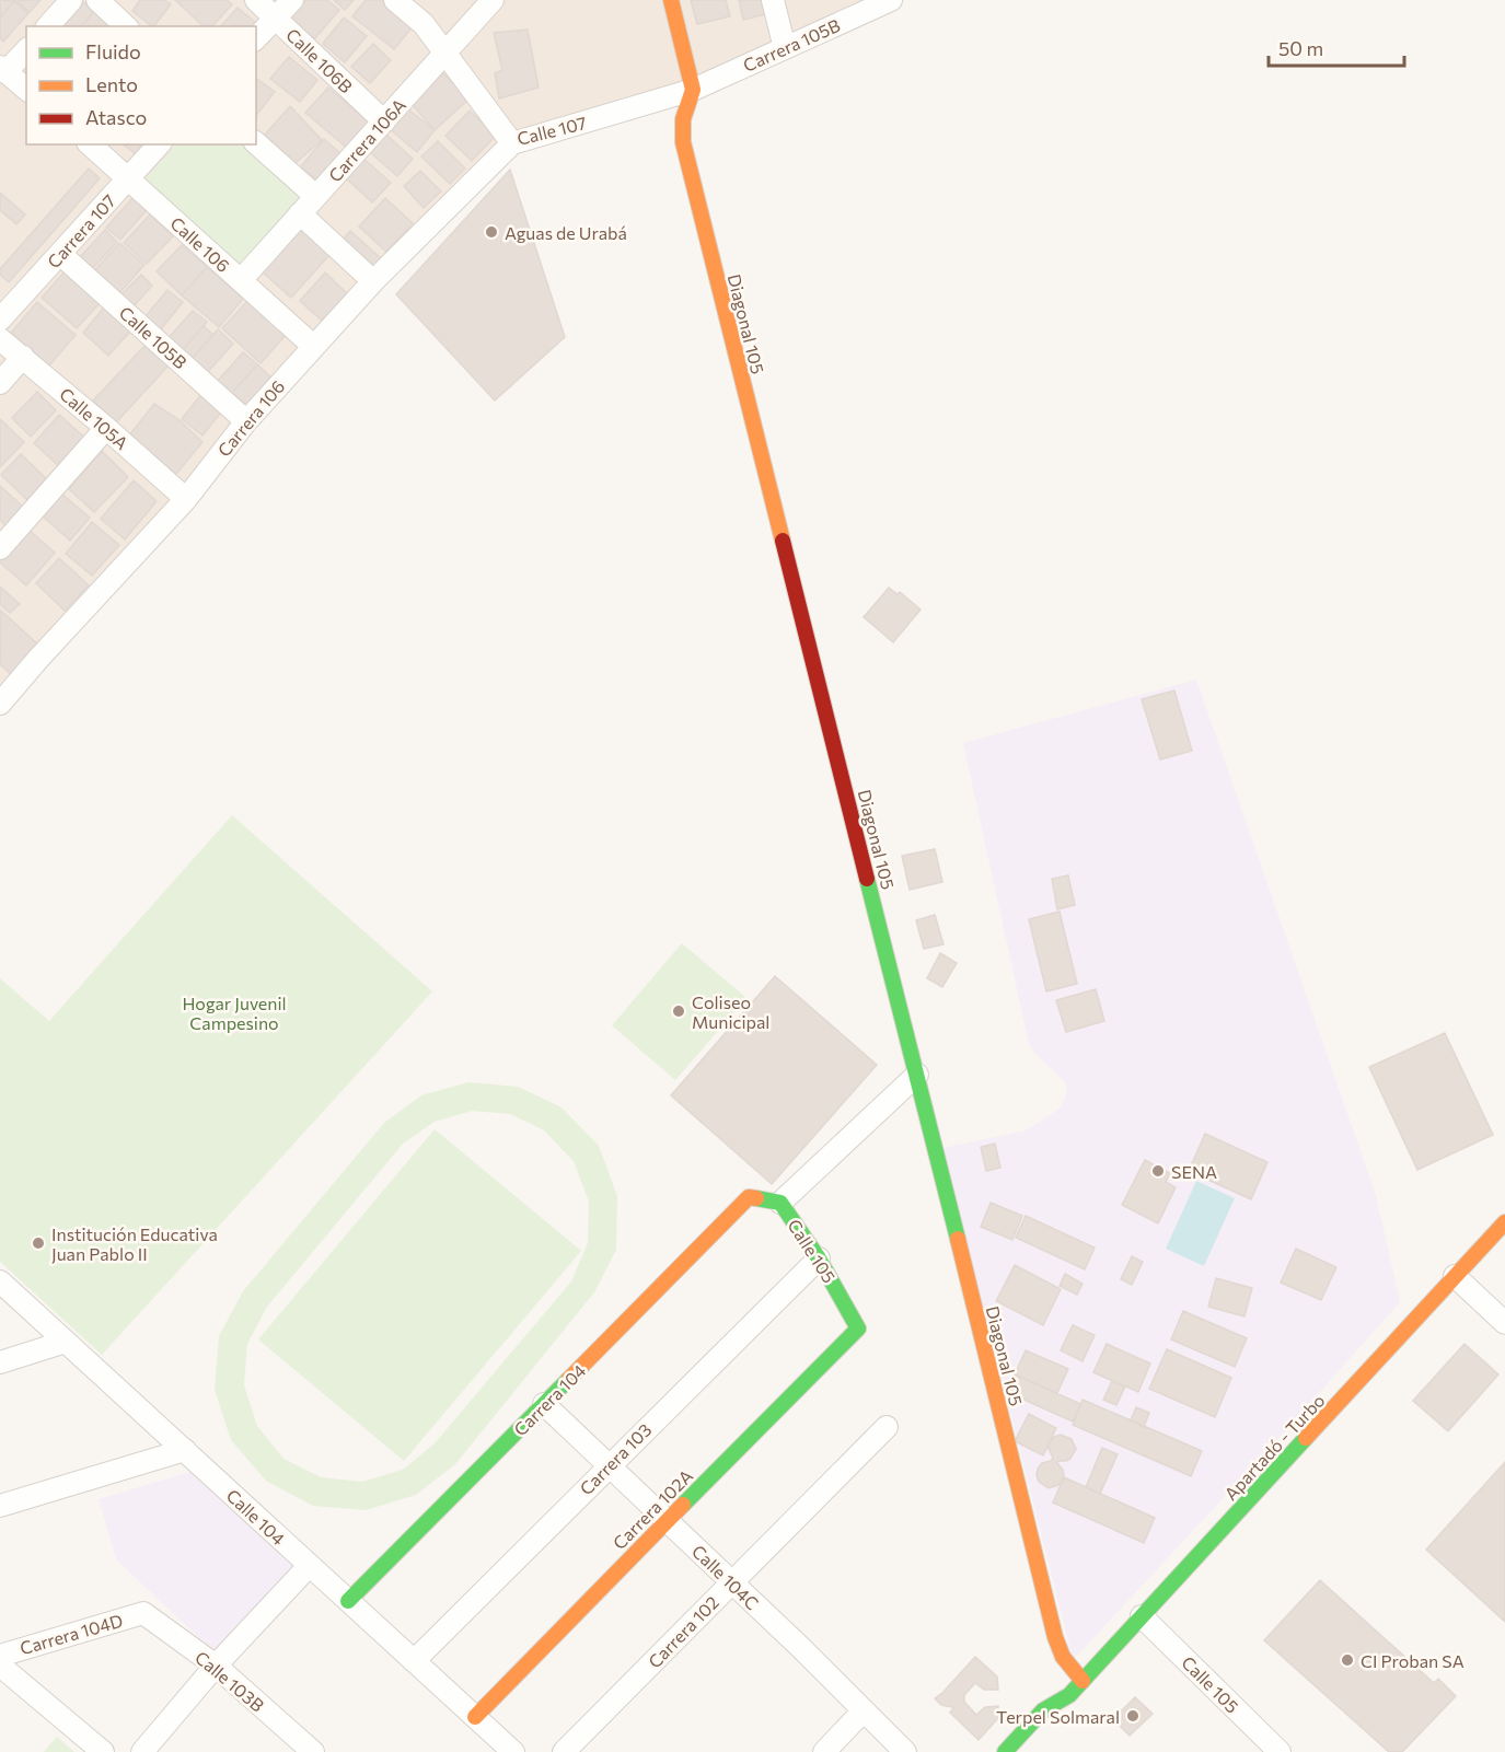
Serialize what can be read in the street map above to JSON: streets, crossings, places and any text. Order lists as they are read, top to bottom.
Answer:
{
  "streets": {
    "street": [
      "Carrera 105B",
      "Calle 106B",
      "Calle 107",
      "Carrera 106A",
      "Carrera 107",
      "Calle 106",
      "Diagonal 105",
      "Calle 105B",
      "Calle 105A",
      "Carrera 106",
      "Calle 105",
      "Carrera 104",
      "Apartadó - Turbo",
      "Carrera 103",
      "Carrera 102A",
      "Calle 104",
      "Calle 104C",
      "Carrera 102",
      "Carrera 104D",
      "Calle 103B"
    ]
  },
  "crossings": [
    ["Carrera 105B", "Calle 107"],
    ["Carrera 105B", "Diagonal 105"],
    ["Calle 106B", "Carrera 106A"],
    ["Calle 107", "Carrera 106A"],
    ["Calle 107", "Diagonal 105"],
    ["Calle 107", "Carrera 106"],
    ["Carrera 106A", "Calle 106"],
    ["Carrera 107", "Calle 106"],
    ["Carrera 107", "Calle 105B"],
    ["Calle 106", "Carrera 106"],
    ["Diagonal 105", "Apartadó - Turbo"],
    ["Calle 105B", "Carrera 106"],
    ["Calle 105A", "Carrera 106"],
    ["Calle 105", "Carrera 104"],
    ["Calle 105", "Apartadó - Turbo"],
    ["Calle 105", "Carrera 103"],
    ["Calle 105", "Carrera 102A"],
    ["Carrera 104", "Calle 104"],
    ["Carrera 104", "Calle 104C"],
    ["Carrera 103", "Calle 104"],
    ["Carrera 103", "Calle 104C"],
    ["Carrera 102A", "Calle 104"],
    ["Carrera 102A", "Calle 104C"],
    ["Calle 104C", "Carrera 102"],
    ["Carrera 104D", "Calle 103B"]
  ],
  "parks": ["Hogar Juvenil Campesino"],
  "places": [
    "Aguas de Urabá",
    "Coliseo Municipal",
    "SENA",
    "Institución Educativa Juan Pablo II",
    "CI Proban SA",
    "Terpel Solmaral"
  ],
  "legend": ["Fluido", "Lento", "Atasco"],
  "scale_bar": "50 m"
}
